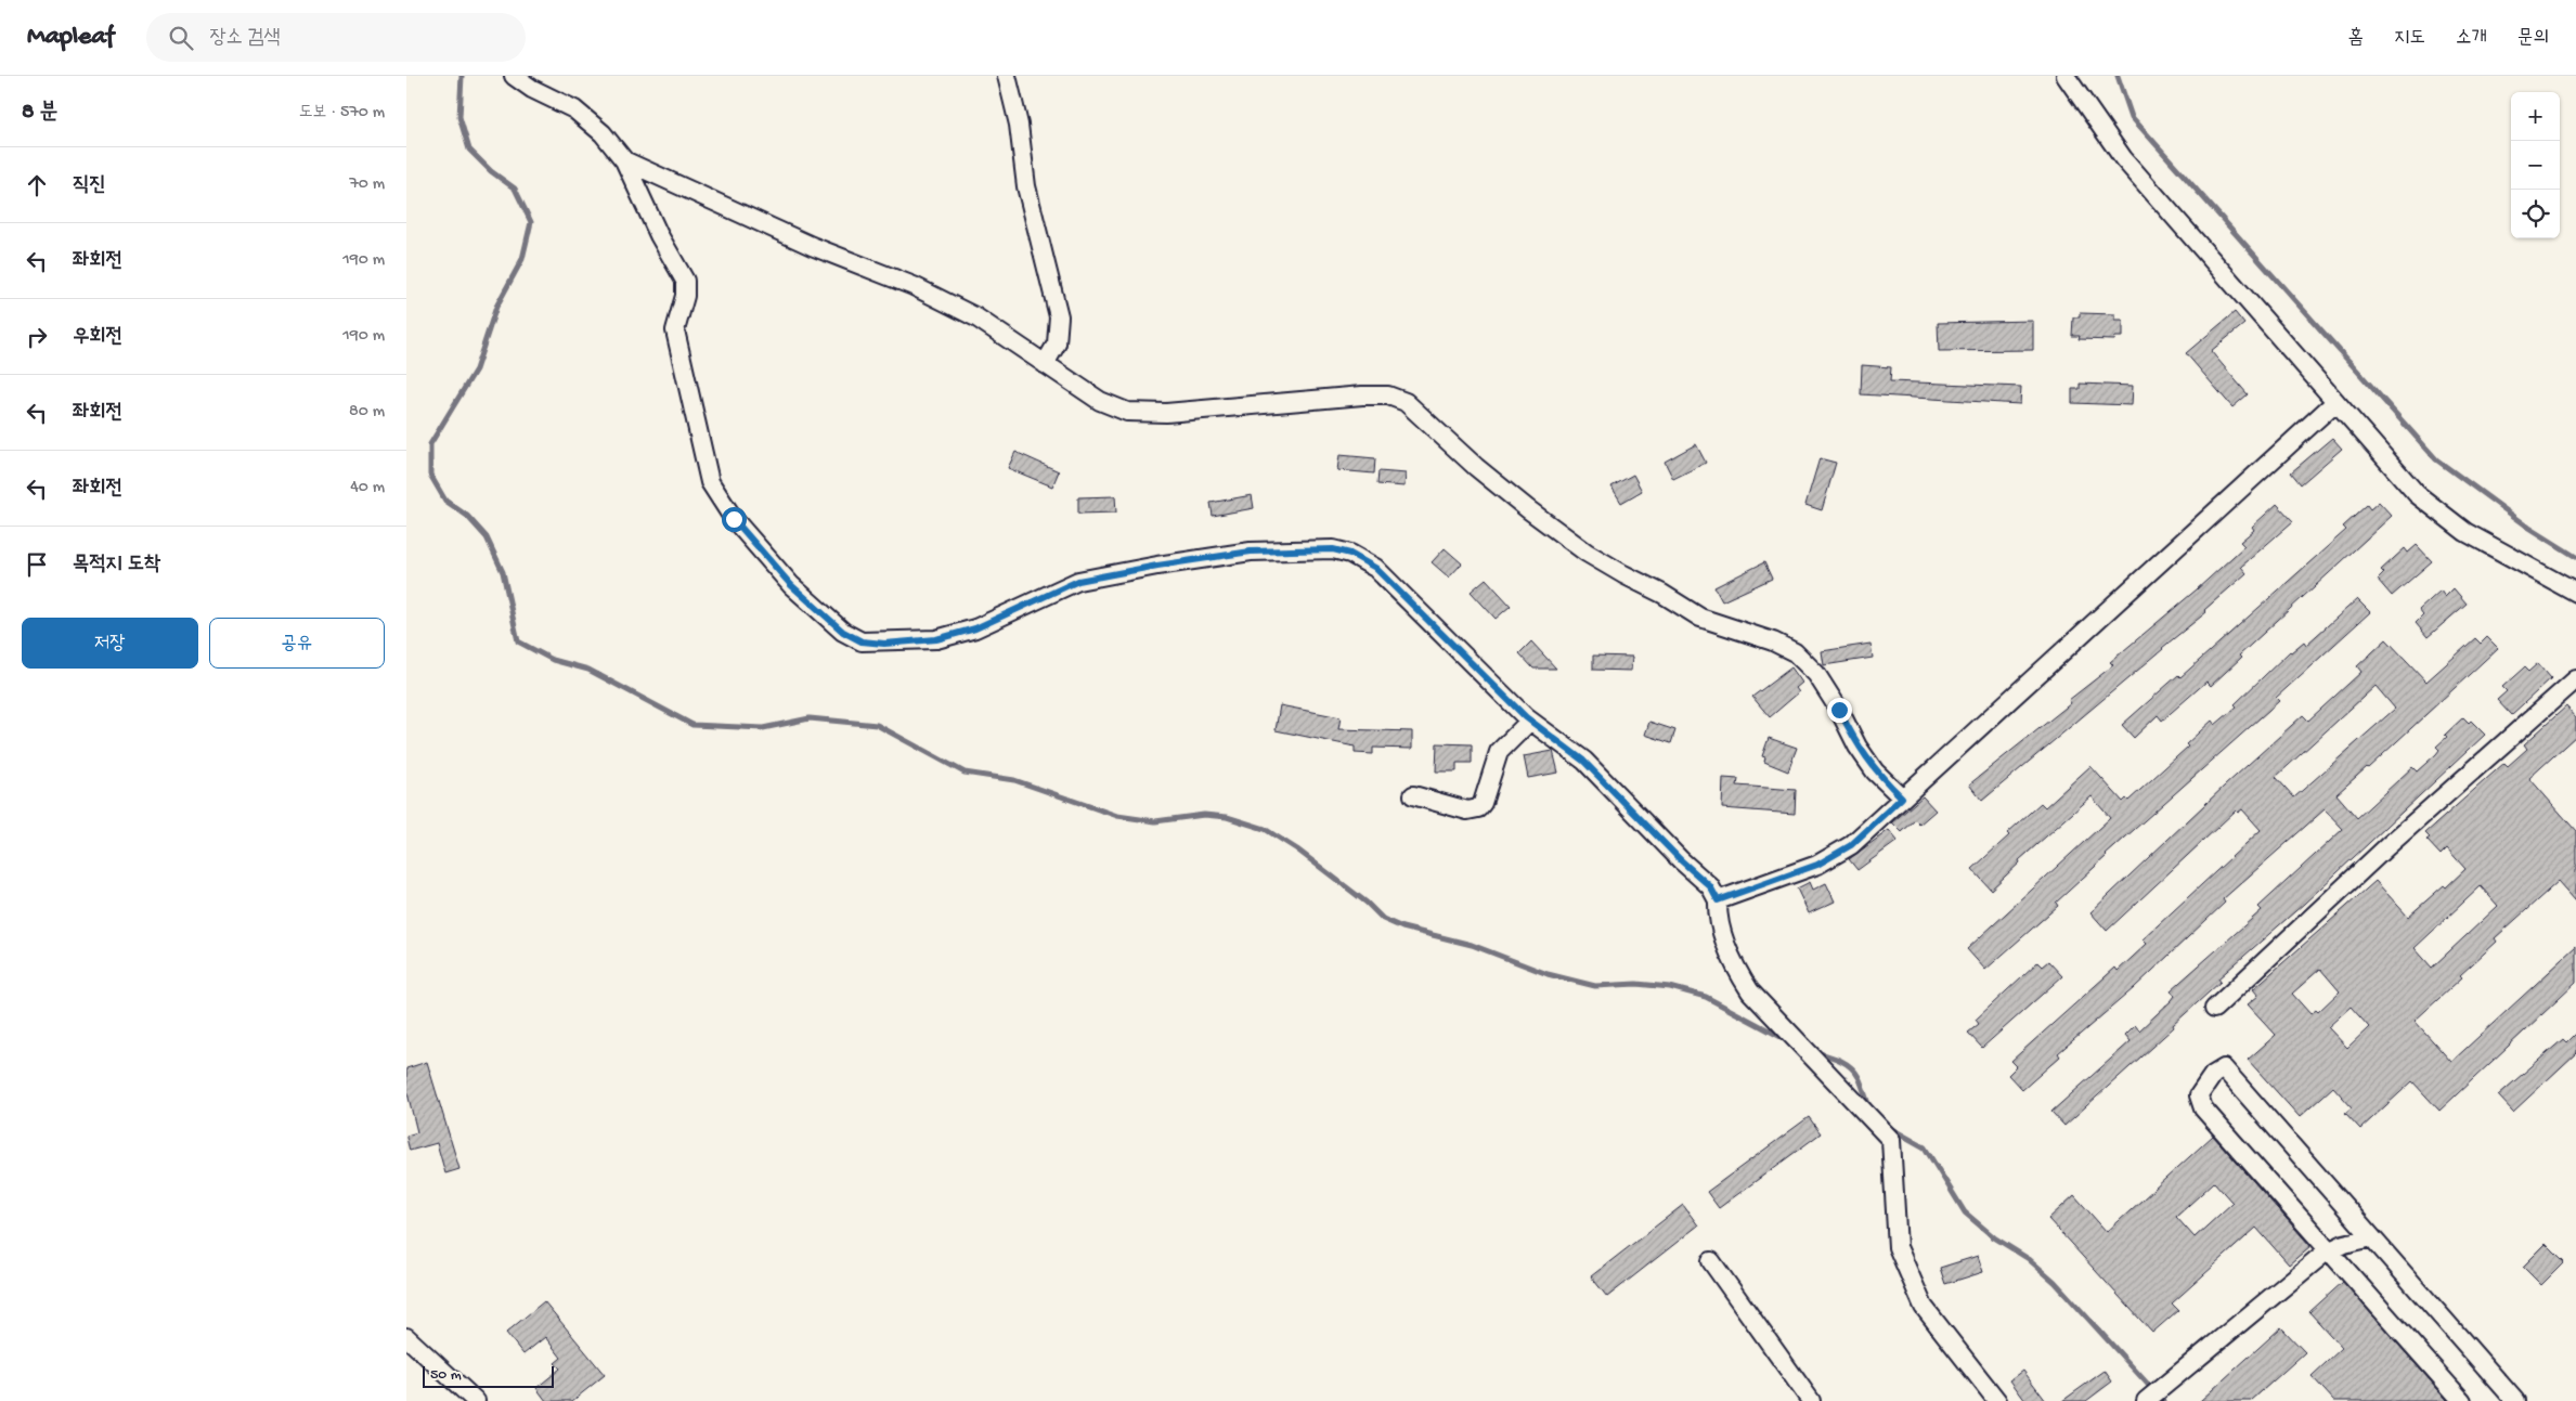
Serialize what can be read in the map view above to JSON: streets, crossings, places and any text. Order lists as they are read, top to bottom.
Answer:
{
  "scale_bar": "50 m",
  "page": {
    "header": "Mapleaf",
    "search": "장소 검색",
    "nav": [
      "홈",
      "지도",
      "소개",
      "문의"
    ],
    "heading": ["8 분", "도보 · 570 m"],
    "map_buttons": ["+", "−"],
    "list": [
      ["직진", "70 m"],
      ["좌회전", "190 m"],
      ["우회전", "190 m"],
      ["좌회전", "80 m"],
      ["좌회전", "40 m"],
      "목적지 도착"
    ],
    "buttons": ["저장", "공유"],
    "scale": "50 m"
  }
}
